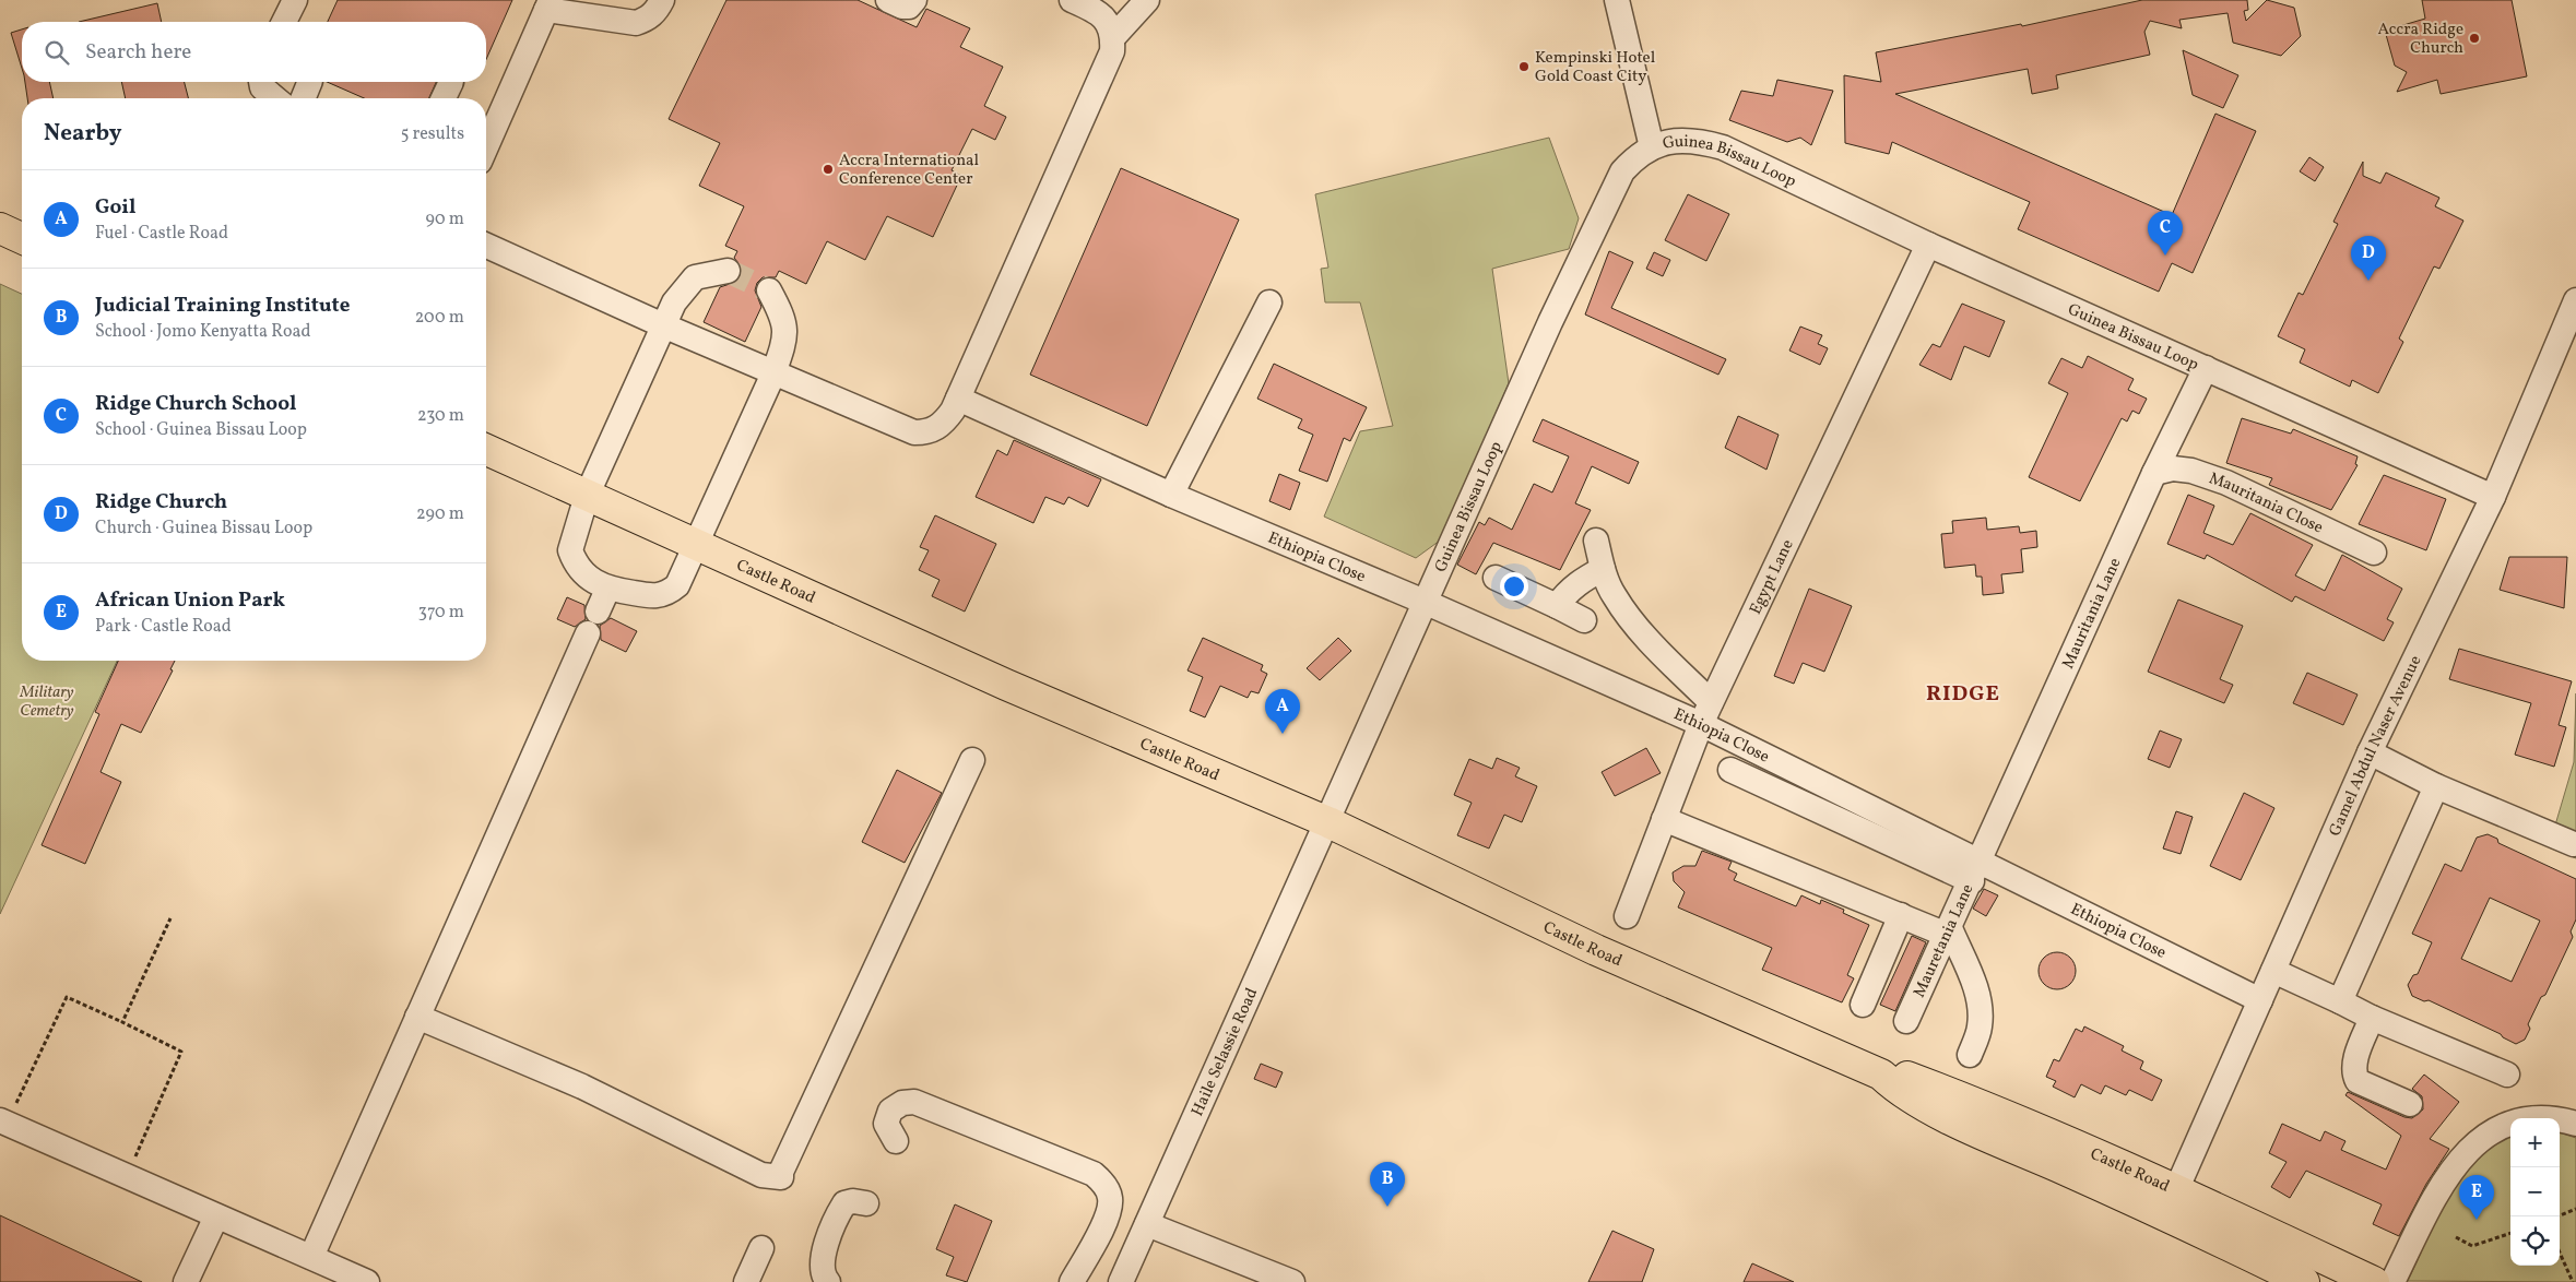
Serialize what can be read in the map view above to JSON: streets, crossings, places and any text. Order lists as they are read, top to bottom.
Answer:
{
  "streets": {
    "main road": ["Castle Road"],
    "street": [
      "Guinea Bissau Loop",
      "Mauritania Close",
      "Ethiopia Close",
      "Egypt Lane",
      "Mauritania Lane",
      "Gamel Abdul Naser Avenue",
      "Mauretania Lane",
      "Haile Selassie Road"
    ]
  },
  "crossings": [
    ["Guinea Bissau Loop", "Ethiopia Close"],
    ["Guinea Bissau Loop", "Egypt Lane"],
    ["Guinea Bissau Loop", "Castle Road"],
    ["Guinea Bissau Loop", "Mauritania Lane"],
    ["Guinea Bissau Loop", "Gamel Abdul Naser Avenue"],
    ["Guinea Bissau Loop", "Haile Selassie Road"],
    ["Mauritania Close", "Mauritania Lane"],
    ["Ethiopia Close", "Egypt Lane"],
    ["Ethiopia Close", "Mauritania Lane"],
    ["Ethiopia Close", "Gamel Abdul Naser Avenue"],
    ["Ethiopia Close", "Mauretania Lane"],
    ["Castle Road", "Gamel Abdul Naser Avenue"],
    ["Castle Road", "Haile Selassie Road"],
    ["Mauritania Lane", "Mauretania Lane"]
  ],
  "districts": ["RIDGE"],
  "parks": ["Military Cemetry"],
  "places": ["Accra Ridge Church", "Kempinski Hotel Gold Coast City", "Accra International Conference Center"],
  "page": {
    "search": "Search here",
    "heading": ["Nearby", "5 results"],
    "list": [
      {
        "mark": "A",
        "name": "Goil",
        "note": "Fuel · Castle Road",
        "value": "90 m"
      },
      {
        "mark": "B",
        "name": "Judicial Training Institute",
        "note": "School · Jomo Kenyatta Road",
        "value": "200 m"
      },
      {
        "mark": "C",
        "name": "Ridge Church School",
        "note": "School · Guinea Bissau Loop",
        "value": "230 m"
      },
      {
        "mark": "D",
        "name": "Ridge Church",
        "note": "Church · Guinea Bissau Loop",
        "value": "290 m"
      },
      {
        "mark": "E",
        "name": "African Union Park",
        "note": "Park · Castle Road",
        "value": "370 m"
      }
    ],
    "pins": [
      "C",
      "D",
      "A",
      "B",
      "E"
    ],
    "map_buttons": ["+", "−"]
  }
}
